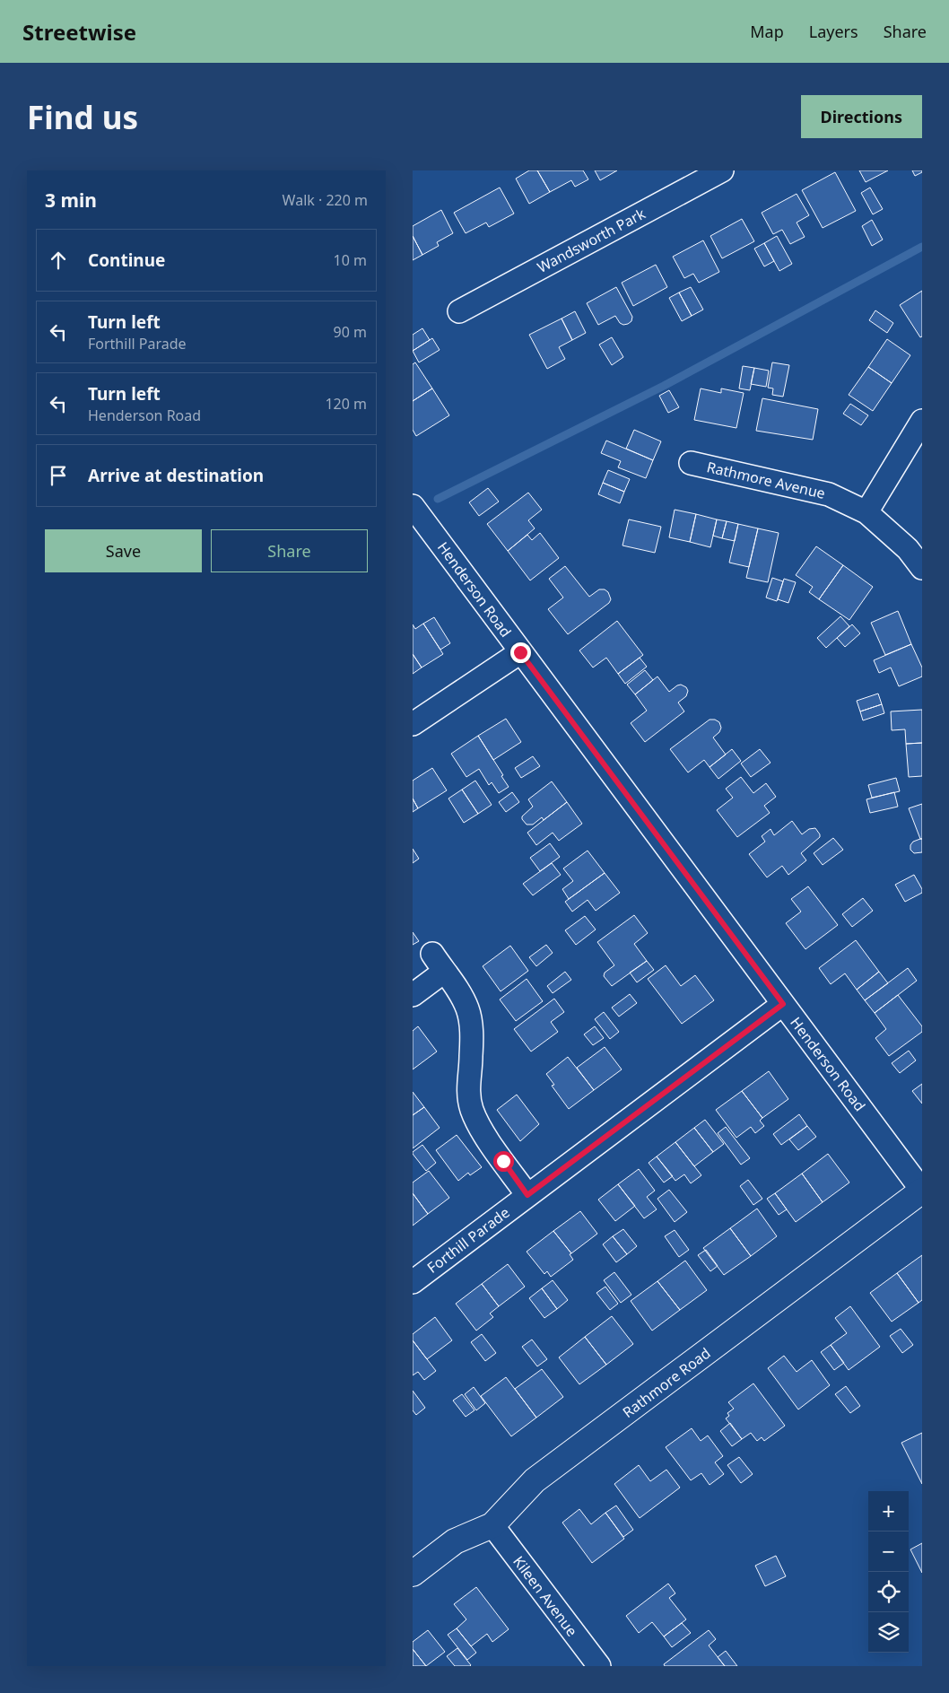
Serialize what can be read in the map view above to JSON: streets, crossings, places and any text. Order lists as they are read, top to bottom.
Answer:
{
  "streets": {
    "street": [
      "Wandsworth Park",
      "Rathmore Avenue",
      "Henderson Road",
      "Forthill Parade",
      "Rathmore Road",
      "Kileen Avenue"
    ]
  },
  "crossings": [
    ["Henderson Road", "Forthill Parade"],
    ["Henderson Road", "Rathmore Road"],
    ["Rathmore Road", "Kileen Avenue"]
  ],
  "page": {
    "header": "Streetwise",
    "nav": ["Map", "Layers", "Share"],
    "buttons": [
      "Directions",
      ["Save", "Share"]
    ],
    "title": "Find us",
    "heading": ["3 min", "Walk · 220 m"],
    "list": [
      ["Continue", "10 m"],
      ["Turn left", "Forthill Parade", "90 m"],
      ["Turn left", "Henderson Road", "120 m"],
      "Arrive at destination"
    ],
    "map_buttons": ["+", "−"]
  }
}
